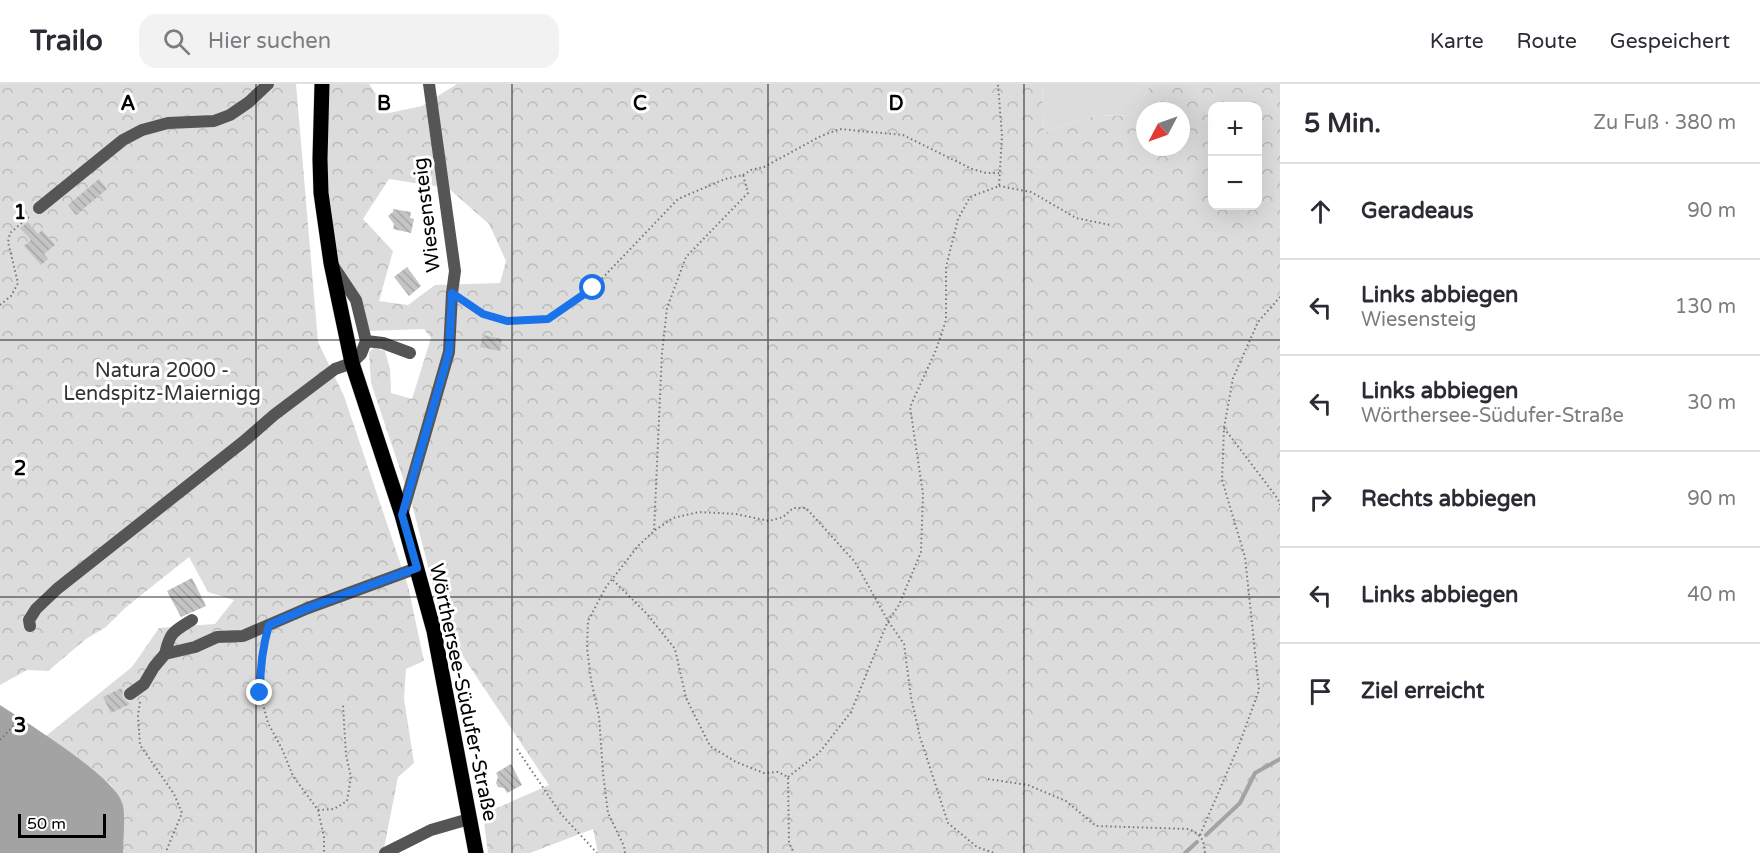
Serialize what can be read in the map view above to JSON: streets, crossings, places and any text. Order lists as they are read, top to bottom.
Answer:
{
  "streets": {
    "main road": ["Wörthersee-Südufer-Straße"],
    "street": ["Wiesensteig"]
  },
  "crossings": [
    ["Wiesensteig", "Wörthersee-Südufer-Straße"]
  ],
  "parks": ["Natura 2000 - Lendspitz-Maiernigg"],
  "scale_bar": "50 m",
  "north": "bottom left",
  "page": {
    "header": "Trailo",
    "search": "Hier suchen",
    "nav": ["Karte", "Route", "Gespeichert"],
    "heading": ["5 Min.", "Zu Fuß · 380 m"],
    "map_buttons": ["+", "−"],
    "list": [
      ["Geradeaus", "90 m"],
      ["Links abbiegen", "Wiesensteig", "130 m"],
      ["Links abbiegen", "Wörthersee-Südufer-Straße", "30 m"],
      ["Rechts abbiegen", "90 m"],
      ["Links abbiegen", "40 m"],
      "Ziel erreicht"
    ],
    "scale": "50 m"
  },
  "grid": {
    "columns": [
      "A",
      "B",
      "C",
      "D"
    ],
    "rows": ["1", "2", "3"]
  }
}
